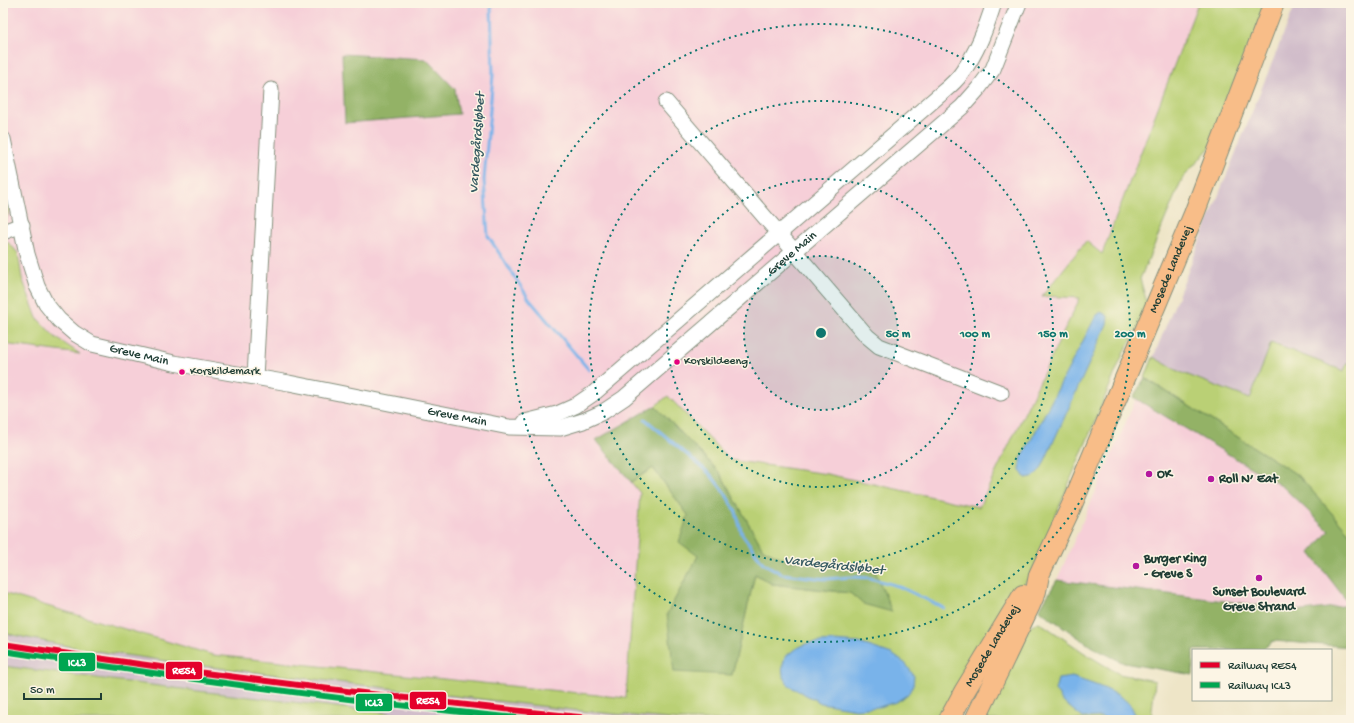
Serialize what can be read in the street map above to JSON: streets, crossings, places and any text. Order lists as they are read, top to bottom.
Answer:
{
  "streets": {
    "main road": ["Mosede Landevej"],
    "street": ["Greve Main"]
  },
  "water": ["Vardegårdsløbet"],
  "places": [
    "Korskildeeng",
    "Korskildemark",
    "OK",
    "Roll N’ Eat",
    "Burger King - Greve S",
    "Sunset Boulevard Greve Strand"
  ],
  "lines": ["rail line RE54", "rail line ICL3"],
  "legend": ["Railway RE54", "Railway ICL3"],
  "scale_bar": "50 m",
  "rings": [
    "50 m",
    "100 m",
    "150 m",
    "200 m"
  ]
}
